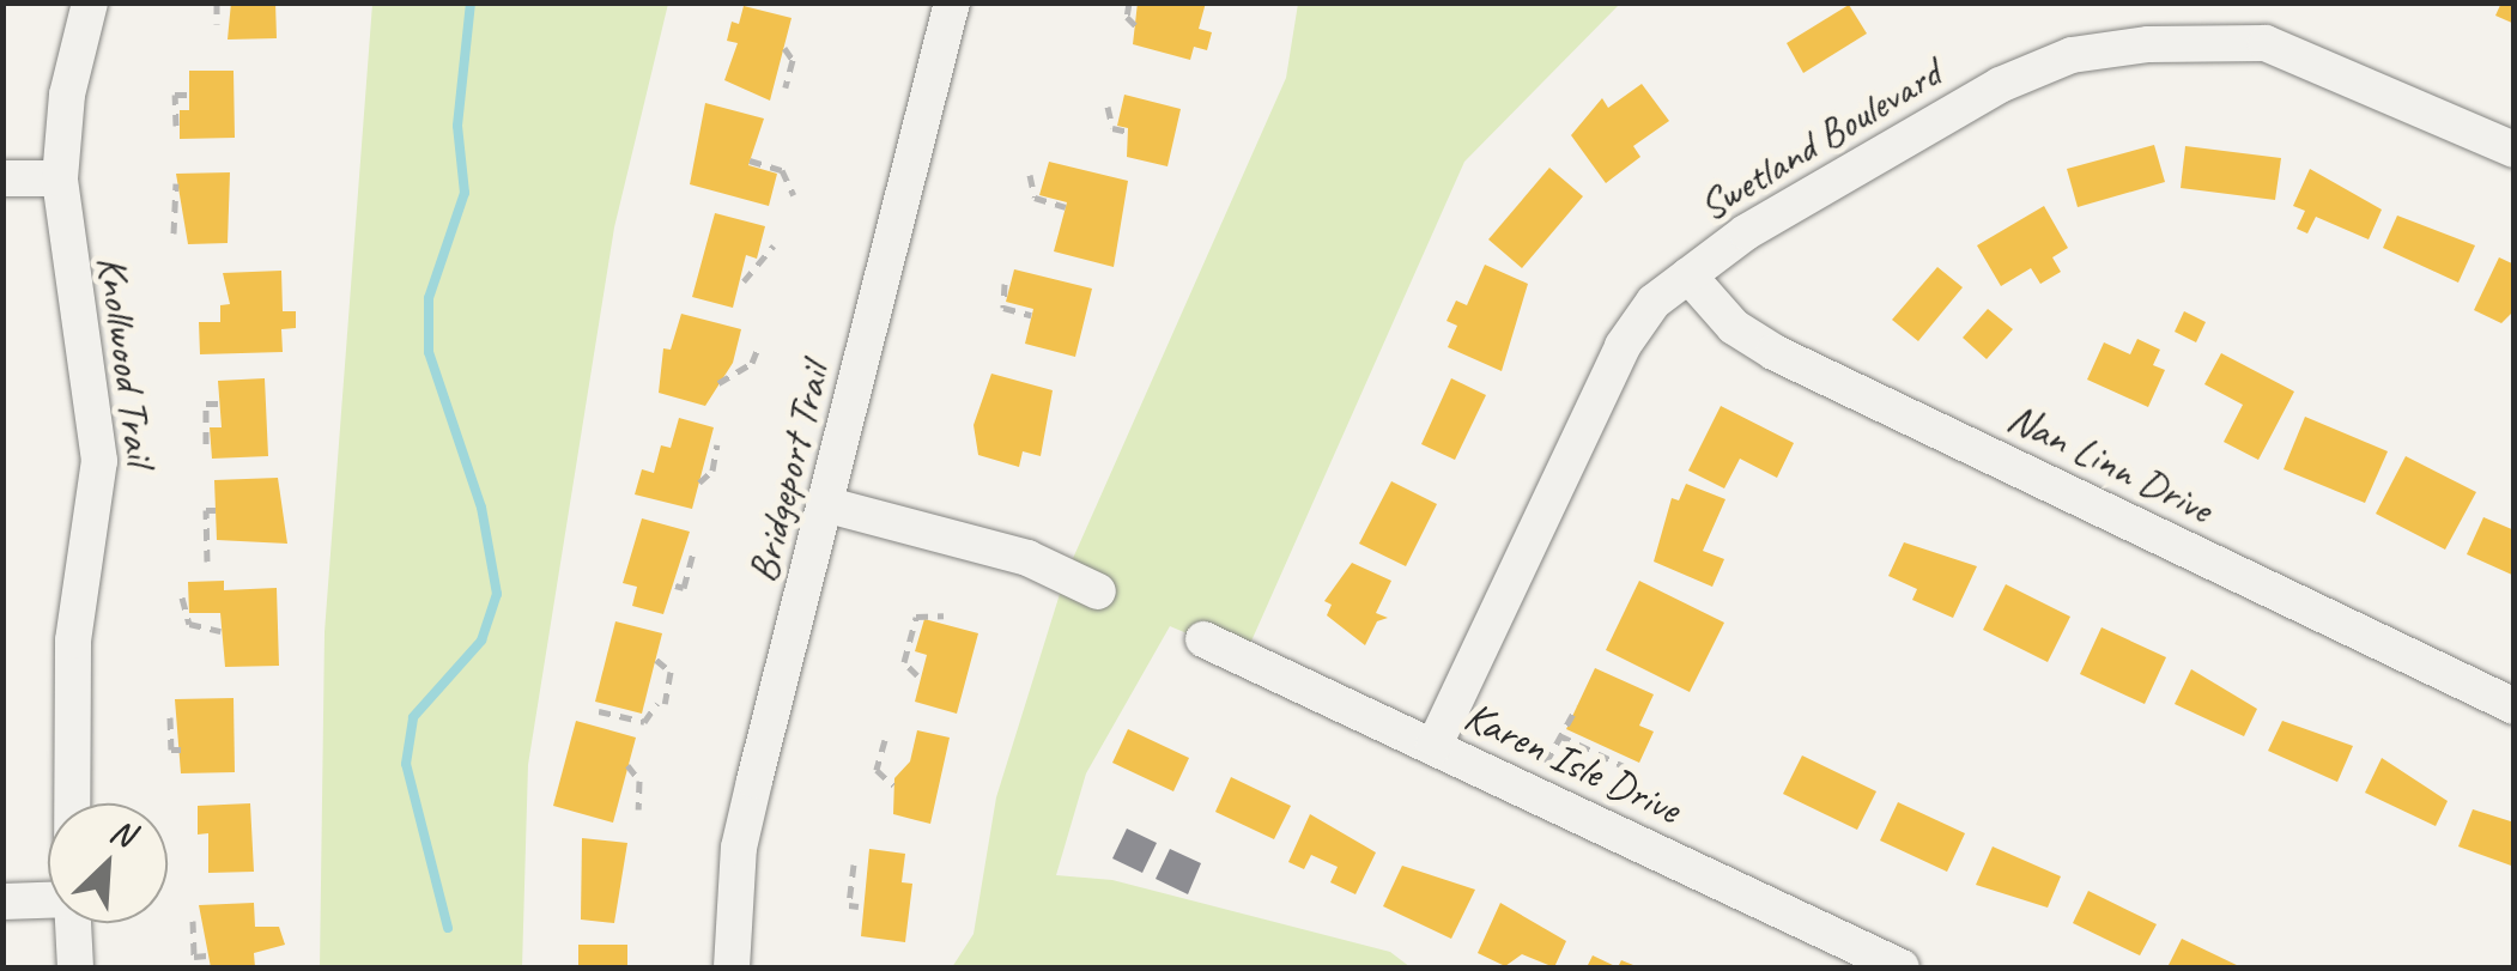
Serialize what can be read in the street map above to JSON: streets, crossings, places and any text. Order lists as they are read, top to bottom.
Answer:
{
  "streets": {
    "street": [
      "Swetland Boulevard",
      "Knollwood Trail",
      "Nan Linn Drive",
      "Bridgeport Trail",
      "Karen Isle Drive"
    ]
  },
  "crossings": [
    ["Swetland Boulevard", "Nan Linn Drive"],
    ["Swetland Boulevard", "Karen Isle Drive"]
  ],
  "north": "top right"
}
